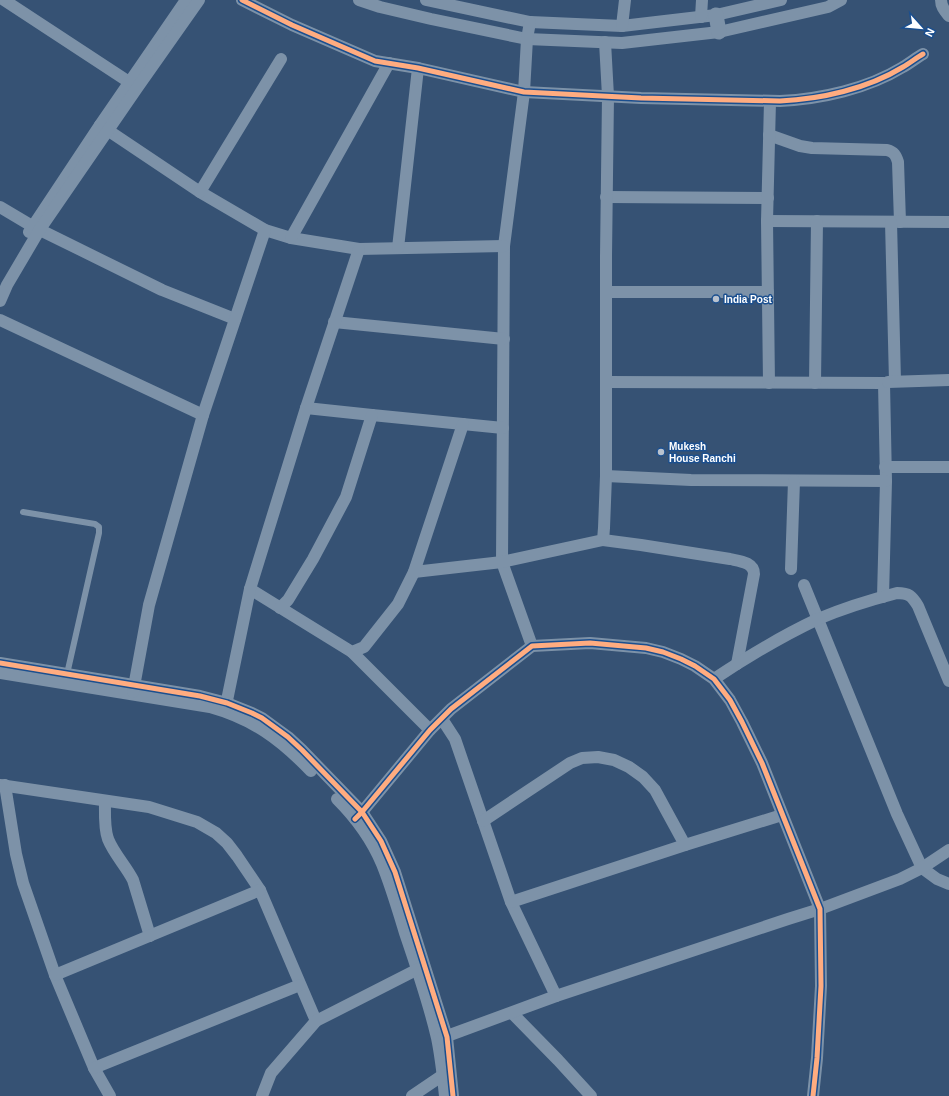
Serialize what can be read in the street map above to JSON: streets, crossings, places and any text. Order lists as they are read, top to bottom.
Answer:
{
  "places": ["India Post", "Mukesh House Ranchi"],
  "north": "bottom right"
}
